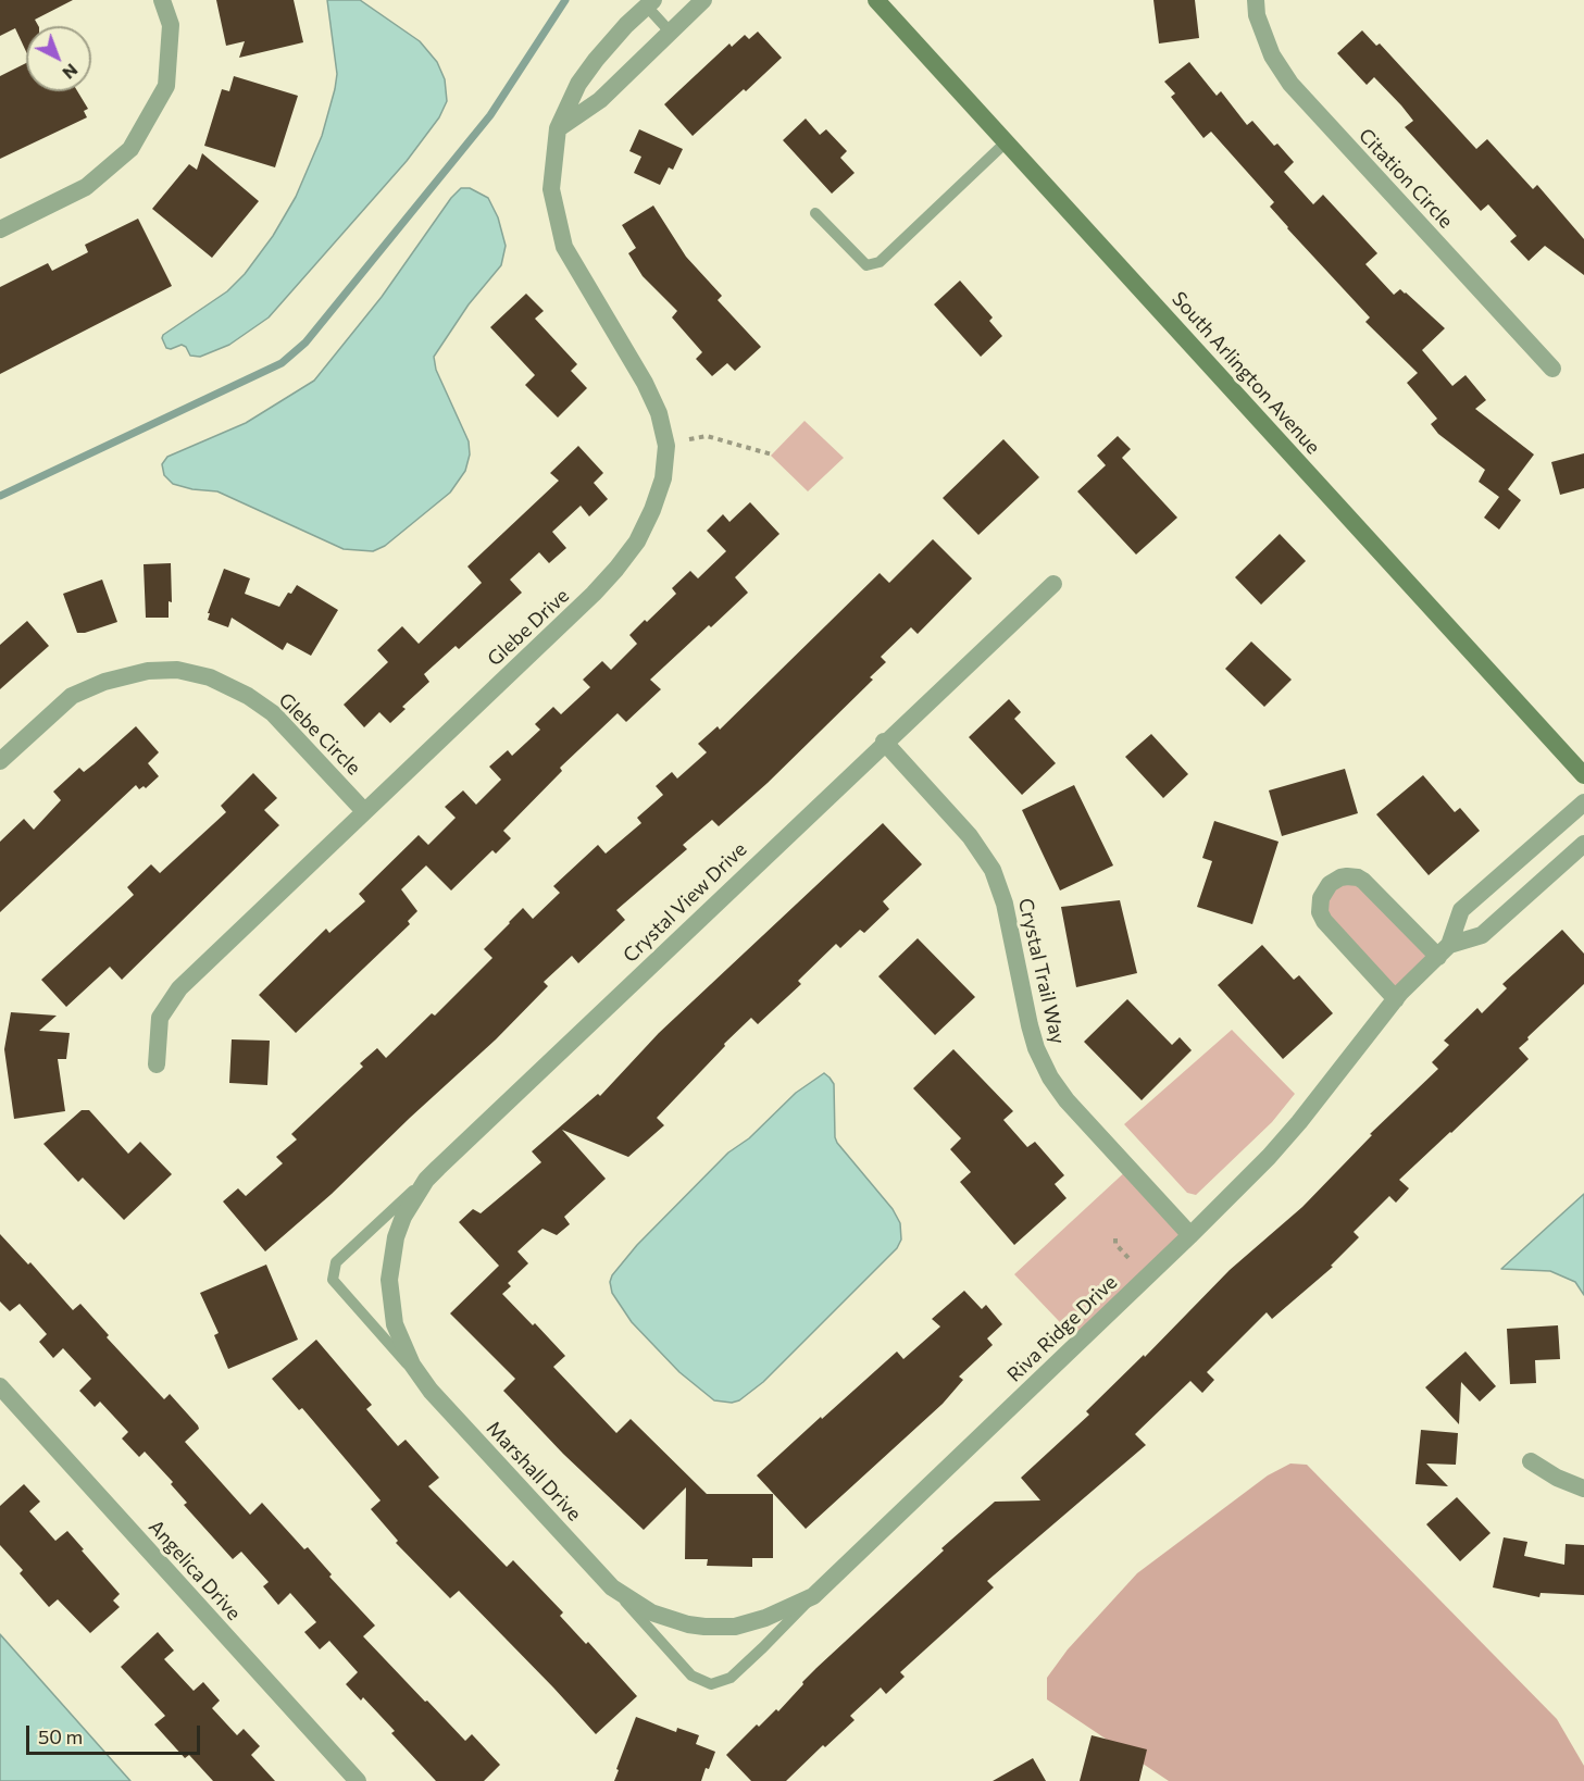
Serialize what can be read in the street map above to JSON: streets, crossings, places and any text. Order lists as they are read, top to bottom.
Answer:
{
  "streets": {
    "main road": ["South Arlington Avenue"],
    "street": [
      "Citation Circle",
      "Glebe Drive",
      "Glebe Circle",
      "Crystal View Drive",
      "Crystal Trail Way",
      "Riva Ridge Drive",
      "Marshall Drive",
      "Angelica Drive"
    ]
  },
  "crossings": [
    ["Glebe Drive", "Glebe Circle"],
    ["Crystal View Drive", "Crystal Trail Way"],
    ["Crystal View Drive", "Marshall Drive"],
    ["Crystal Trail Way", "Riva Ridge Drive"],
    ["Riva Ridge Drive", "Marshall Drive"]
  ],
  "scale_bar": "50 m",
  "north": "bottom right"
}
